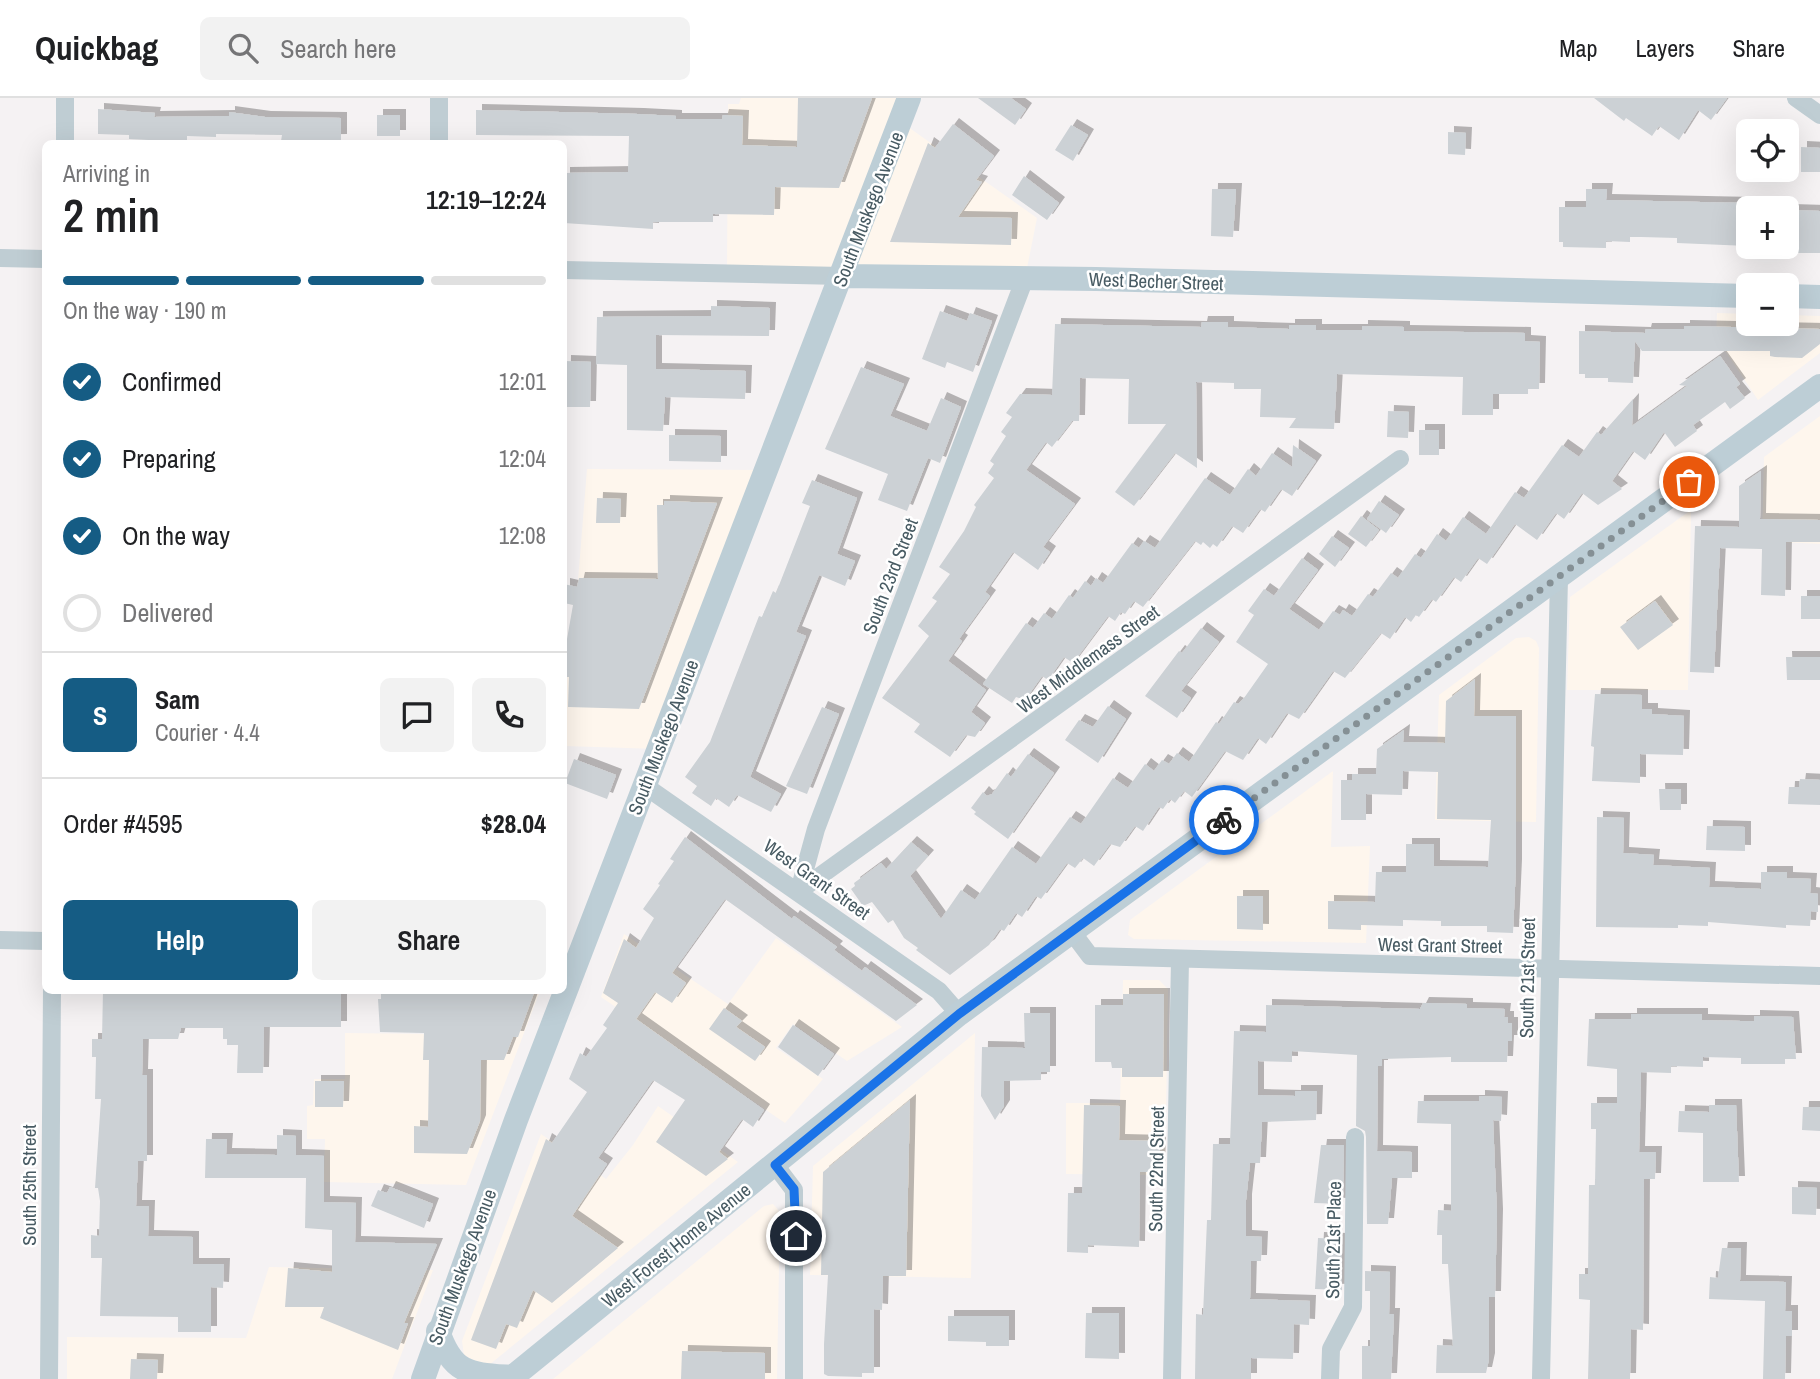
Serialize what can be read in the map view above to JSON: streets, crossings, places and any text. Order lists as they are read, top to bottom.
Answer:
{
  "streets": {
    "street": [
      "South Muskego Avenue",
      "West Becher Street",
      "South 23rd Street",
      "West Middlemass Street",
      "West Grant Street",
      "South 21st Street",
      "South 22nd Street",
      "South 25th Street",
      "South 21st Place",
      "West Forest Home Avenue"
    ]
  },
  "crossings": [
    ["South Muskego Avenue", "West Becher Street"],
    ["South Muskego Avenue", "West Grant Street"],
    ["West Becher Street", "South 23rd Street"],
    ["South 23rd Street", "West Middlemass Street"],
    ["South 23rd Street", "West Grant Street"],
    ["West Middlemass Street", "West Grant Street"],
    ["West Grant Street", "South 21st Street"],
    ["West Grant Street", "South 22nd Street"],
    ["West Grant Street", "West Forest Home Avenue"],
    ["South 21st Street", "West Forest Home Avenue"]
  ],
  "page": {
    "header": "Quickbag",
    "search": "Search here",
    "nav": ["Map", "Layers", "Share"],
    "map_buttons": ["+", "−"],
    "heading": ["2 min", "Arriving in", "12:19–12:24"],
    "panel": [
      "Sam",
      "Courier · 4.4",
      "Order #4595",
      "$28.04"
    ],
    "bar": "On the way · 190 m",
    "list": [
      ["Confirmed", "12:01"],
      ["Preparing", "12:04"],
      ["On the way", "12:08"],
      "Delivered"
    ],
    "round": "S",
    "buttons": ["Help", "Share"]
  }
}
